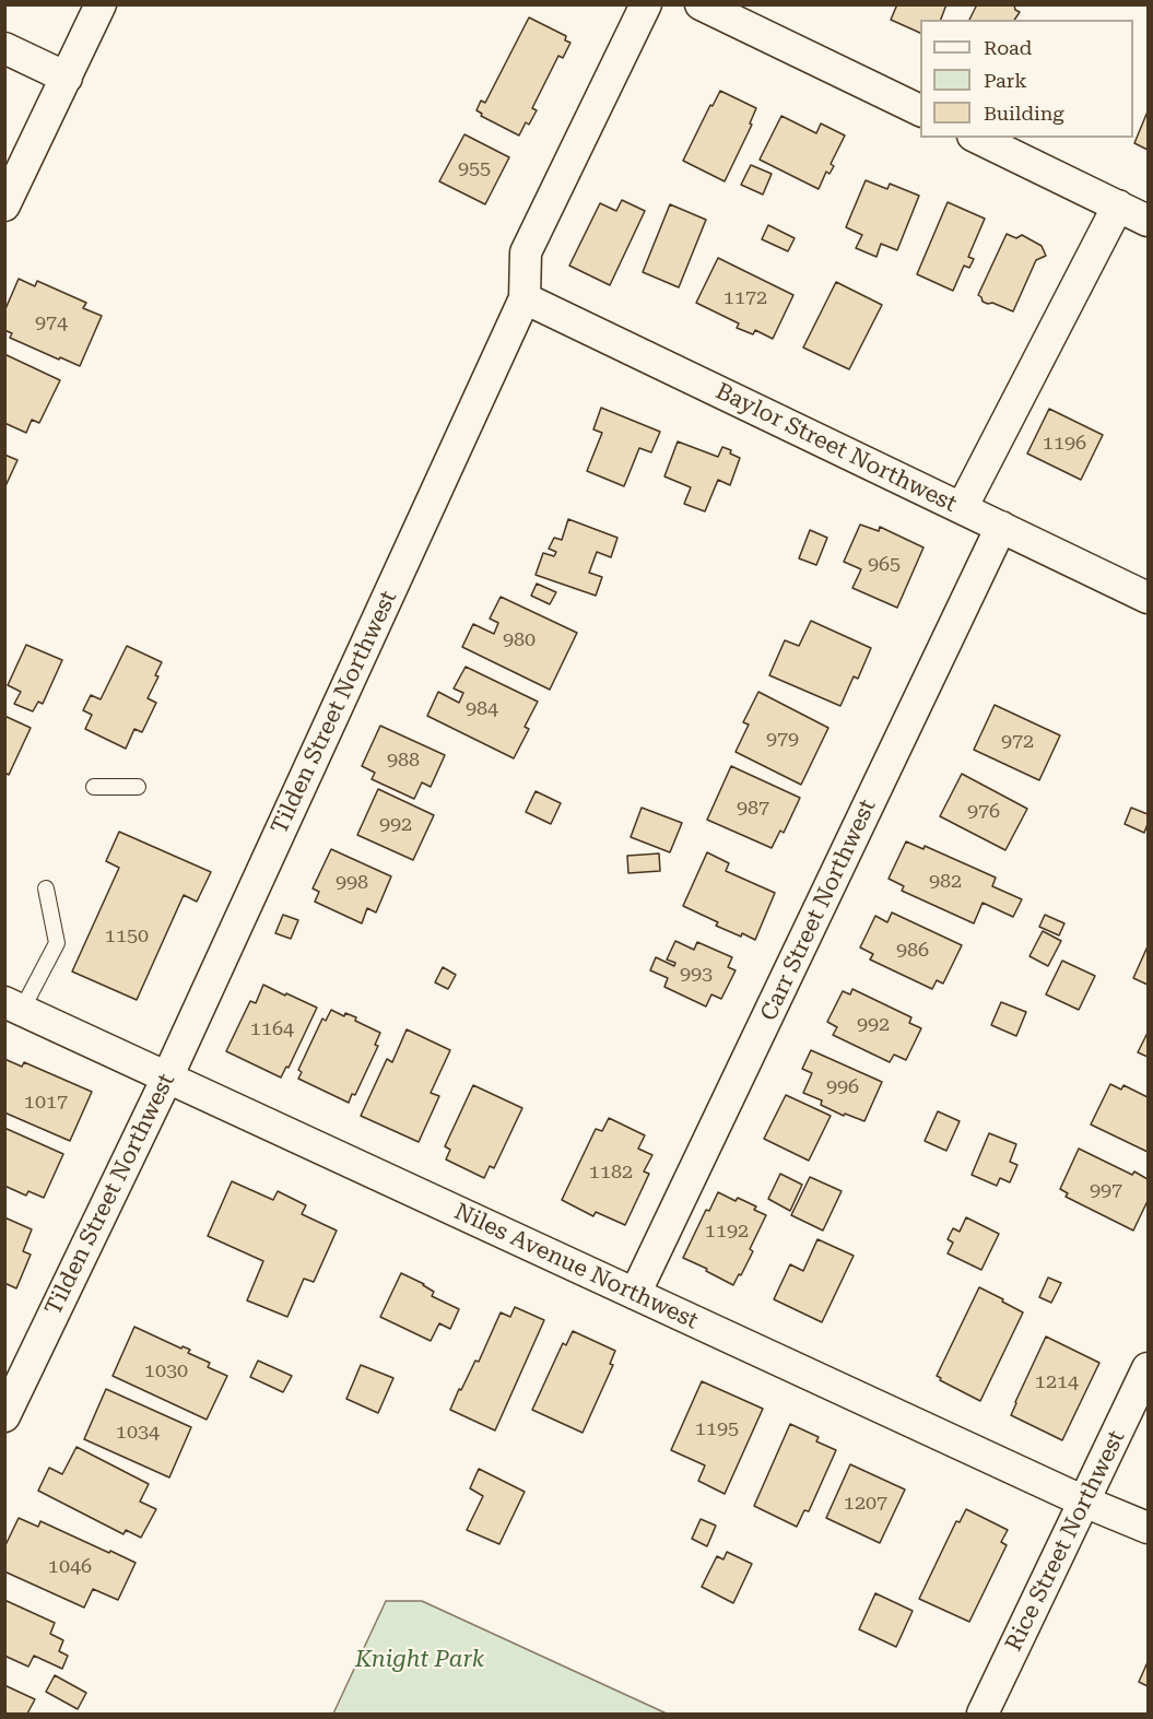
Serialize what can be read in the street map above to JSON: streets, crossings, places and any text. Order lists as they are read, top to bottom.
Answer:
{
  "streets": {
    "street": [
      "Baylor Street Northwest",
      "Tilden Street Northwest",
      "Carr Street Northwest",
      "Niles Avenue Northwest",
      "Rice Street Northwest"
    ]
  },
  "crossings": [
    ["Baylor Street Northwest", "Tilden Street Northwest"],
    ["Baylor Street Northwest", "Carr Street Northwest"],
    ["Tilden Street Northwest", "Niles Avenue Northwest"],
    ["Carr Street Northwest", "Niles Avenue Northwest"],
    ["Niles Avenue Northwest", "Rice Street Northwest"]
  ],
  "parks": ["Knight Park"],
  "house_numbers": [
    "955",
    "1172",
    "974",
    "1196",
    "965",
    "980",
    "984",
    "979",
    "972",
    "988",
    "987",
    "976",
    "992",
    "982",
    "998",
    "1150",
    "986",
    "993",
    "992",
    "1164",
    "996",
    "1017",
    "1182",
    "997",
    "1192",
    "1030",
    "1214",
    "1195",
    "1034",
    "1207",
    "1046"
  ],
  "legend": ["Road", "Park", "Building"]
}
